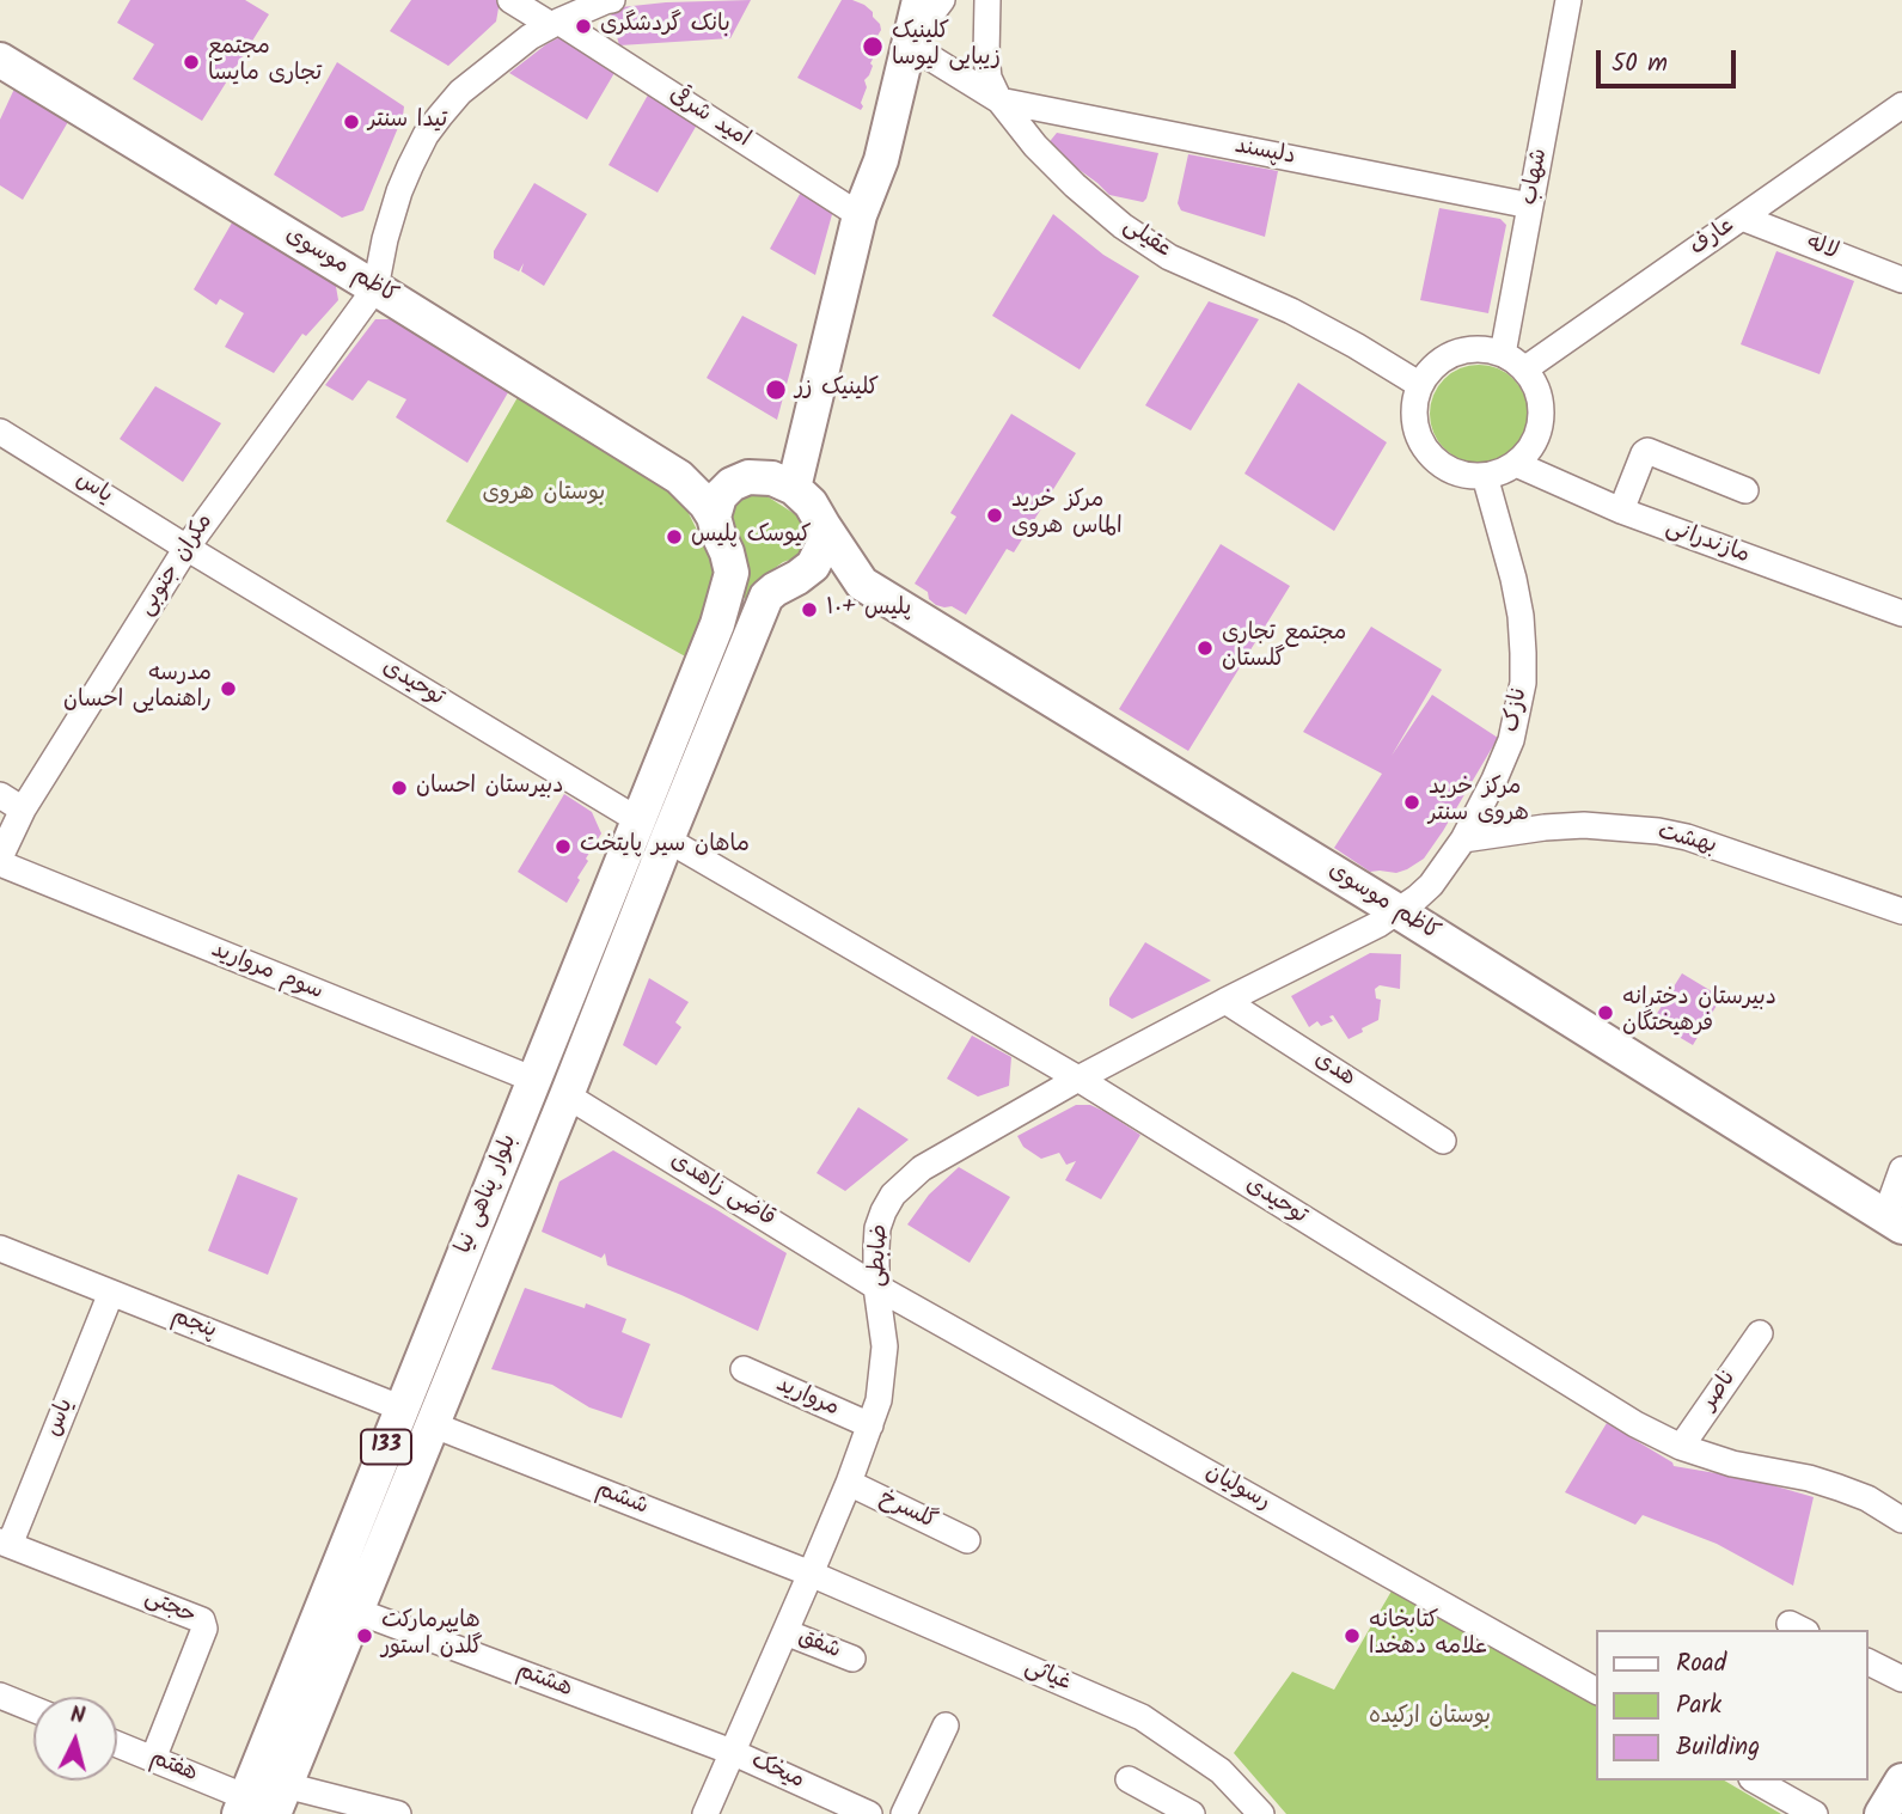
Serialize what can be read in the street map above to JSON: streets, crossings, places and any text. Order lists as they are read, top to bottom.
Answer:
{
  "streets": {
    "main road": ["کاظم موسوی", "بلوار پناهی نیا", "133"],
    "street": [
      "امید شرقی",
      "دلپسند",
      "شهاب",
      "عارف",
      "عقیلی",
      "لاله",
      "یاس",
      "مازندرانی",
      "مکران جنوبی",
      "توحیدی",
      "نازک",
      "بهشت",
      "سوم مروارید",
      "هدی",
      "قاضی زاهدی",
      "ضابطی",
      "پنجم",
      "ناصر",
      "مروارید",
      "رسولیان",
      "ششم",
      "گلسرخ",
      "حجتی",
      "شفق",
      "غیاثی",
      "هشتم",
      "هفتم",
      "میخک"
    ]
  },
  "crossings": [
    ["دلپسند", "شهاب"],
    ["دلپسند", "عقیلی"],
    ["شهاب", "عارف"],
    ["شهاب", "عقیلی"],
    ["شهاب", "مازندرانی"],
    ["شهاب", "نازک"],
    ["عارف", "عقیلی"],
    ["عارف", "لاله"],
    ["عارف", "مازندرانی"],
    ["عارف", "نازک"],
    ["عقیلی", "مازندرانی"],
    ["عقیلی", "نازک"],
    ["کاظم موسوی", "مکران جنوبی"],
    ["کاظم موسوی", "نازک"],
    ["کاظم موسوی", "بلوار پناهی نیا"],
    ["کاظم موسوی", "ضابطی"],
    ["یاس", "مکران جنوبی"],
    ["یاس", "توحیدی"],
    ["یاس", "پنجم"],
    ["یاس", "حجتی"],
    ["مازندرانی", "نازک"],
    ["مکران جنوبی", "توحیدی"],
    ["توحیدی", "بلوار پناهی نیا"],
    ["توحیدی", "ضابطی"],
    ["توحیدی", "ناصر"],
    ["نازک", "بهشت"],
    ["نازک", "ضابطی"],
    ["سوم مروارید", "بلوار پناهی نیا"],
    ["هدی", "ضابطی"],
    ["قاضی زاهدی", "بلوار پناهی نیا"],
    ["قاضی زاهدی", "ضابطی"],
    ["قاضی زاهدی", "رسولیان"],
    ["بلوار پناهی نیا", "ششم"],
    ["بلوار پناهی نیا", "هشتم"],
    ["بلوار پناهی نیا", "هفتم"],
    ["ضابطی", "مروارید"],
    ["ضابطی", "رسولیان"],
    ["ضابطی", "ششم"],
    ["ضابطی", "گلسرخ"],
    ["ضابطی", "شفق"],
    ["ضابطی", "غیاثی"],
    ["ضابطی", "هشتم"],
    ["ضابطی", "میخک"],
    ["ششم", "غیاثی"],
    ["حجتی", "هفتم"],
    ["هشتم", "میخک"]
  ],
  "parks": ["بوستان هروی", "بوستان ارکیده"],
  "places": [
    "بانک گردشگری",
    "کلینیک زیبایی لیوسا",
    "مجتمع تجاری مايسا",
    "تیدا سنتر",
    "کلینیک زر",
    "مرکز خرید الماس هروی",
    "کیوسک پلیس",
    "پلیس +۱۰",
    "مجتمع تجاری گلستان",
    "مدرسه راهنمایی احسان",
    "دبیرستان احسان",
    "مرکز خرید هروی سنتر",
    "ماهان سیر پایتخت",
    "دبیرستان دخترانه فرهیختگان",
    "هایپرمارکت گلدن استور",
    "کتابخانه علامه دهخدا"
  ],
  "legend": ["Road", "Park", "Building"],
  "scale_bar": "50 m",
  "north": "top"
}
